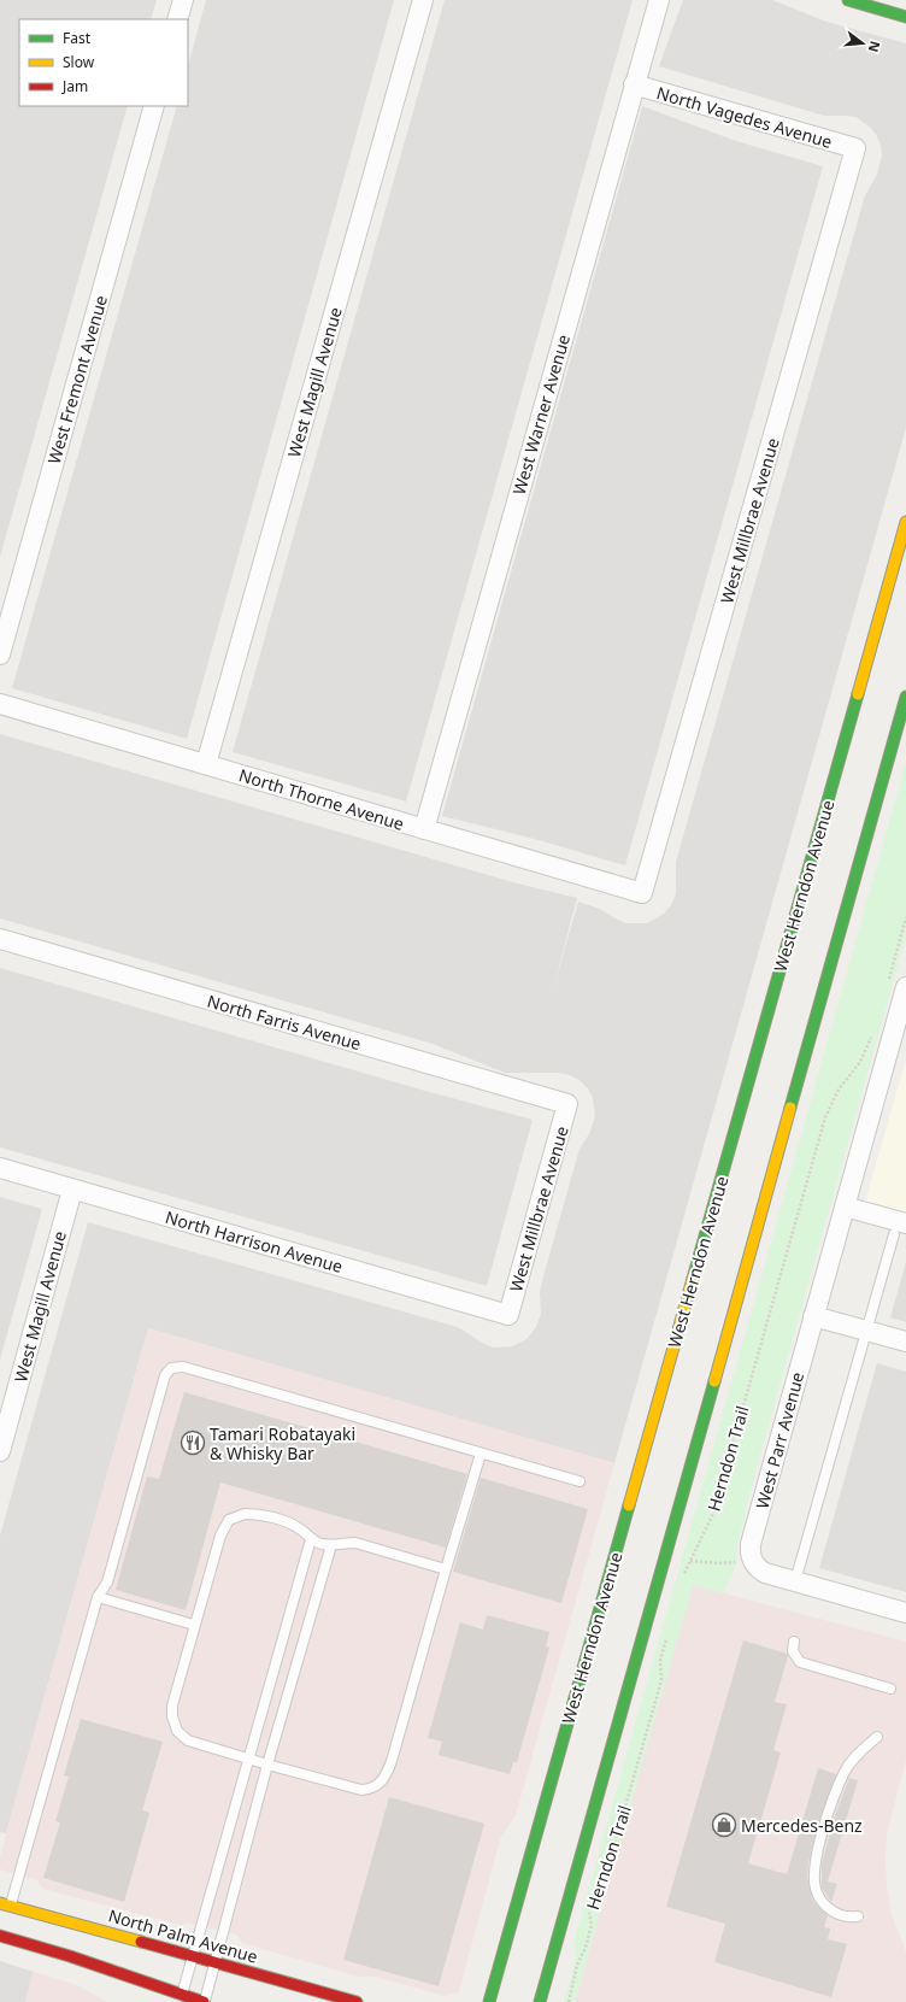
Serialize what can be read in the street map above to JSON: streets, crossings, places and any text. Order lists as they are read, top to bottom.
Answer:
{
  "streets": {
    "main road": ["West Herndon Avenue", "North Palm Avenue"],
    "street": [
      "North Vagedes Avenue",
      "West Fremont Avenue",
      "West Magill Avenue",
      "West Warner Avenue",
      "West Millbrae Avenue",
      "North Thorne Avenue",
      "North Farris Avenue",
      "North Harrison Avenue",
      "West Parr Avenue"
    ],
    "path": ["Herndon Trail"]
  },
  "crossings": [
    ["North Vagedes Avenue", "West Warner Avenue"],
    ["North Vagedes Avenue", "West Millbrae Avenue"],
    ["West Magill Avenue", "North Thorne Avenue"],
    ["West Magill Avenue", "North Harrison Avenue"],
    ["West Warner Avenue", "North Thorne Avenue"],
    ["West Millbrae Avenue", "North Thorne Avenue"],
    ["West Millbrae Avenue", "North Farris Avenue"],
    ["West Millbrae Avenue", "North Harrison Avenue"]
  ],
  "places": {
    "restaurant": ["Tamari Robatayaki & Whisky Bar"],
    "shop": ["Mercedes-Benz"]
  },
  "legend": ["Fast", "Slow", "Jam"],
  "north": "right"
}
